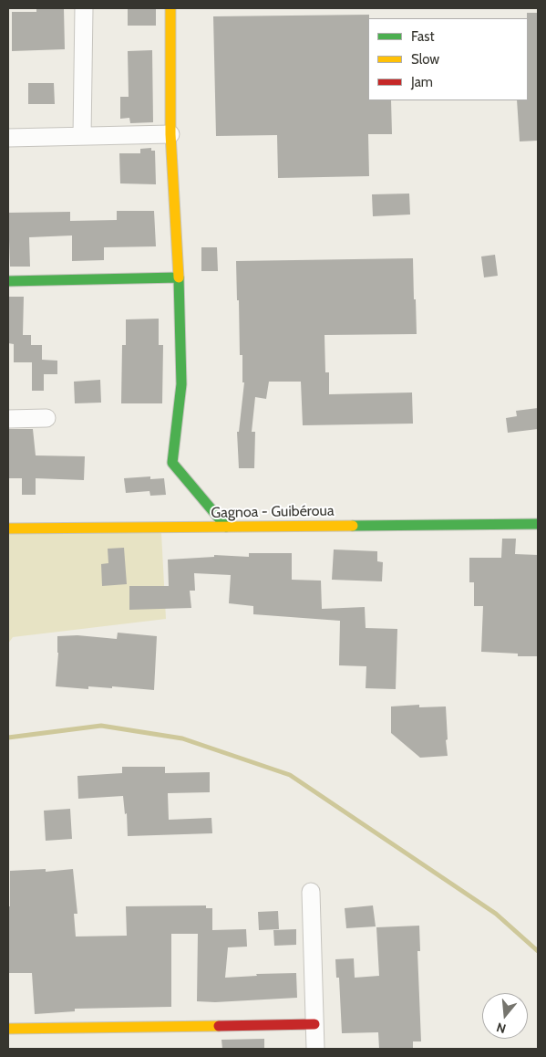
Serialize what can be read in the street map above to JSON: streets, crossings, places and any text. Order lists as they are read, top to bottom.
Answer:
{
  "streets": {
    "street": ["Gagnoa - Guibéroua"]
  },
  "legend": ["Fast", "Slow", "Jam"],
  "north": "bottom"
}
